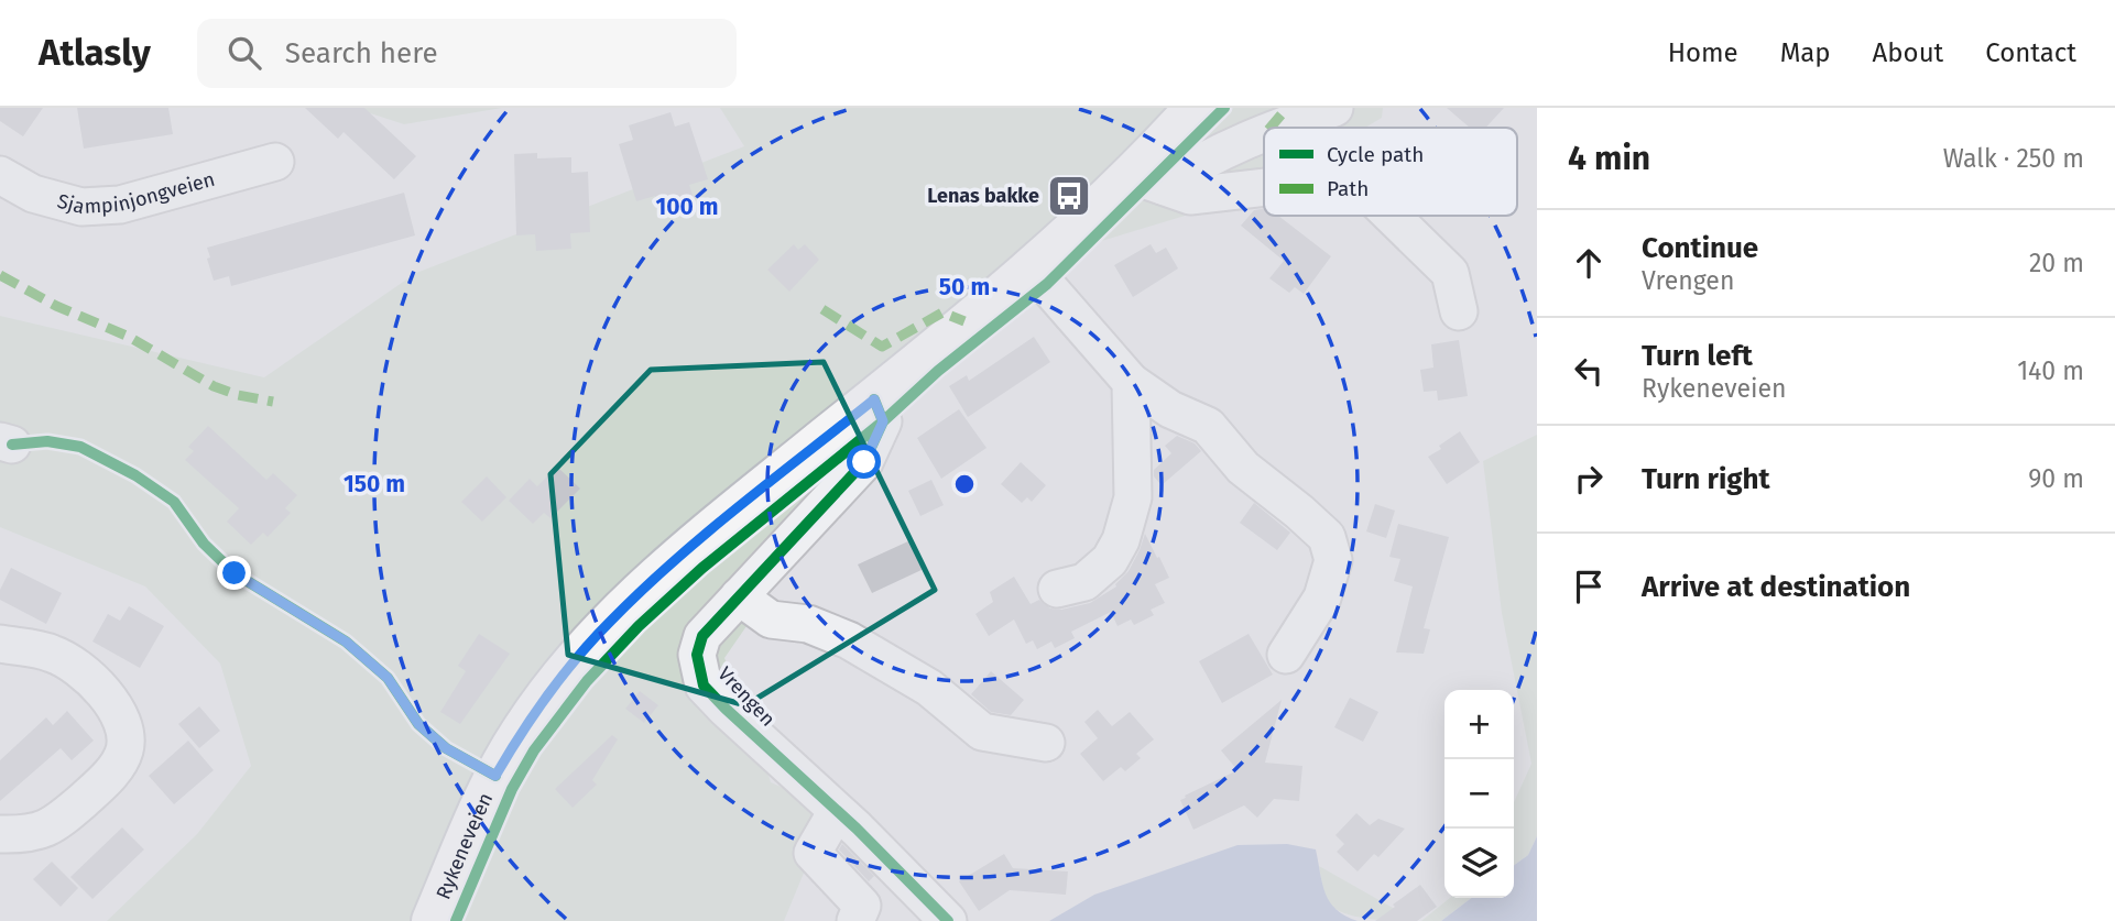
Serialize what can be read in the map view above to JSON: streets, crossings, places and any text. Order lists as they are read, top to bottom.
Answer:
{
  "streets": {
    "main road": ["Rykeneveien"],
    "street": ["Sjampinjongveien", "Vrengen"]
  },
  "crossings": [
    ["Vrengen", "Rykeneveien"]
  ],
  "places": {
    "bus stop": ["Lenas bakke"]
  },
  "legend": ["Cycle path", "Path"],
  "page": {
    "header": "Atlasly",
    "search": "Search here",
    "nav": [
      "Home",
      "Map",
      "About",
      "Contact"
    ],
    "heading": ["4 min", "Walk · 250 m"],
    "list": [
      ["Continue", "Vrengen", "20 m"],
      ["Turn left", "Rykeneveien", "140 m"],
      ["Turn right", "90 m"],
      "Arrive at destination"
    ],
    "map_buttons": ["+", "−"]
  },
  "rings": ["100 m", "50 m", "150 m"]
}
